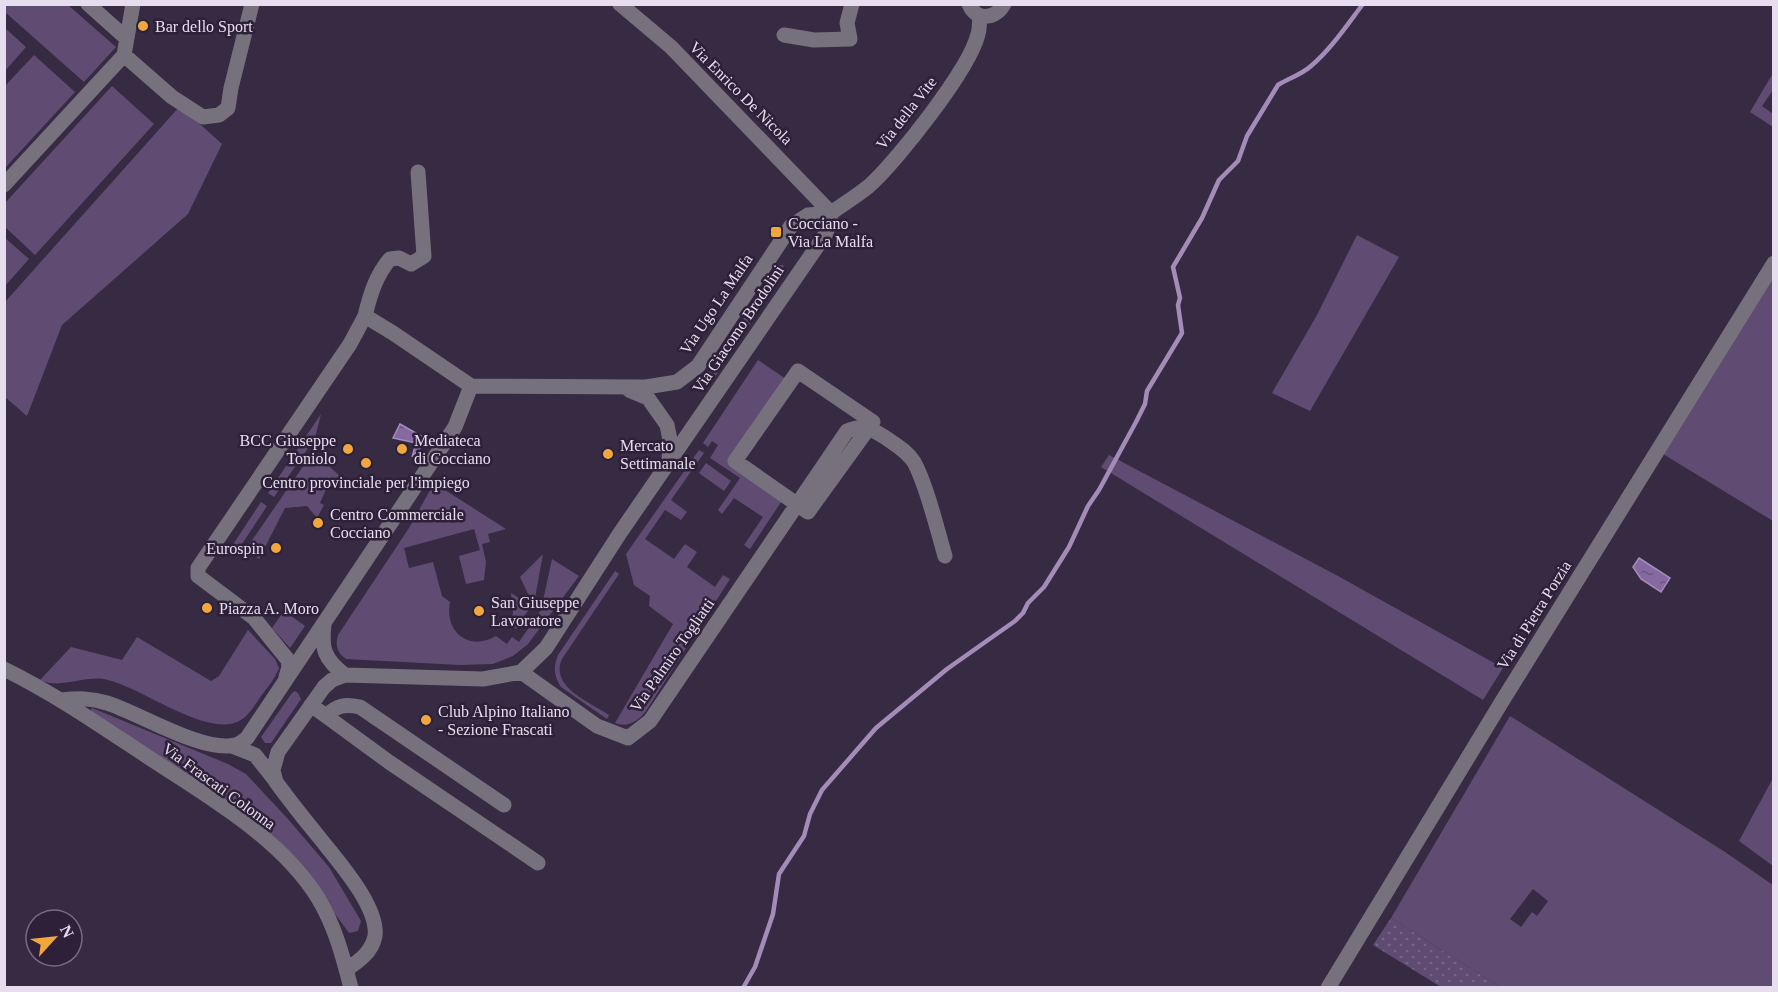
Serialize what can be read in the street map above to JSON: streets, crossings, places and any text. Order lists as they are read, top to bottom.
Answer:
{
  "streets": {
    "street": [
      "Via Enrico De Nicola",
      "Via della Vite",
      "Via Ugo La Malfa",
      "Via Giacomo Brodolini",
      "Via di Pietra Porzia",
      "Via Palmiro Togliatti",
      "Via Frascati Colonna"
    ]
  },
  "crossings": [
    ["Via Enrico De Nicola", "Via della Vite"],
    ["Via Enrico De Nicola", "Via Ugo La Malfa"],
    ["Via Enrico De Nicola", "Via Giacomo Brodolini"],
    ["Via della Vite", "Via Ugo La Malfa"],
    ["Via della Vite", "Via Giacomo Brodolini"],
    ["Via Ugo La Malfa", "Via Giacomo Brodolini"],
    ["Via Giacomo Brodolini", "Via Palmiro Togliatti"]
  ],
  "places": {
    "other": [
      "Bar dello Sport",
      "BCC Giuseppe Toniolo",
      "Mediateca di Cocciano",
      "Mercato Settimanale",
      "Centro provinciale per l'impiego",
      "Centro Commerciale Cocciano",
      "Eurospin",
      "Piazza A. Moro",
      "San Giuseppe Lavoratore",
      "Club Alpino Italiano - Sezione Frascati"
    ],
    "transit": ["Cocciano - Via La Malfa"]
  },
  "north": "top right"
}
